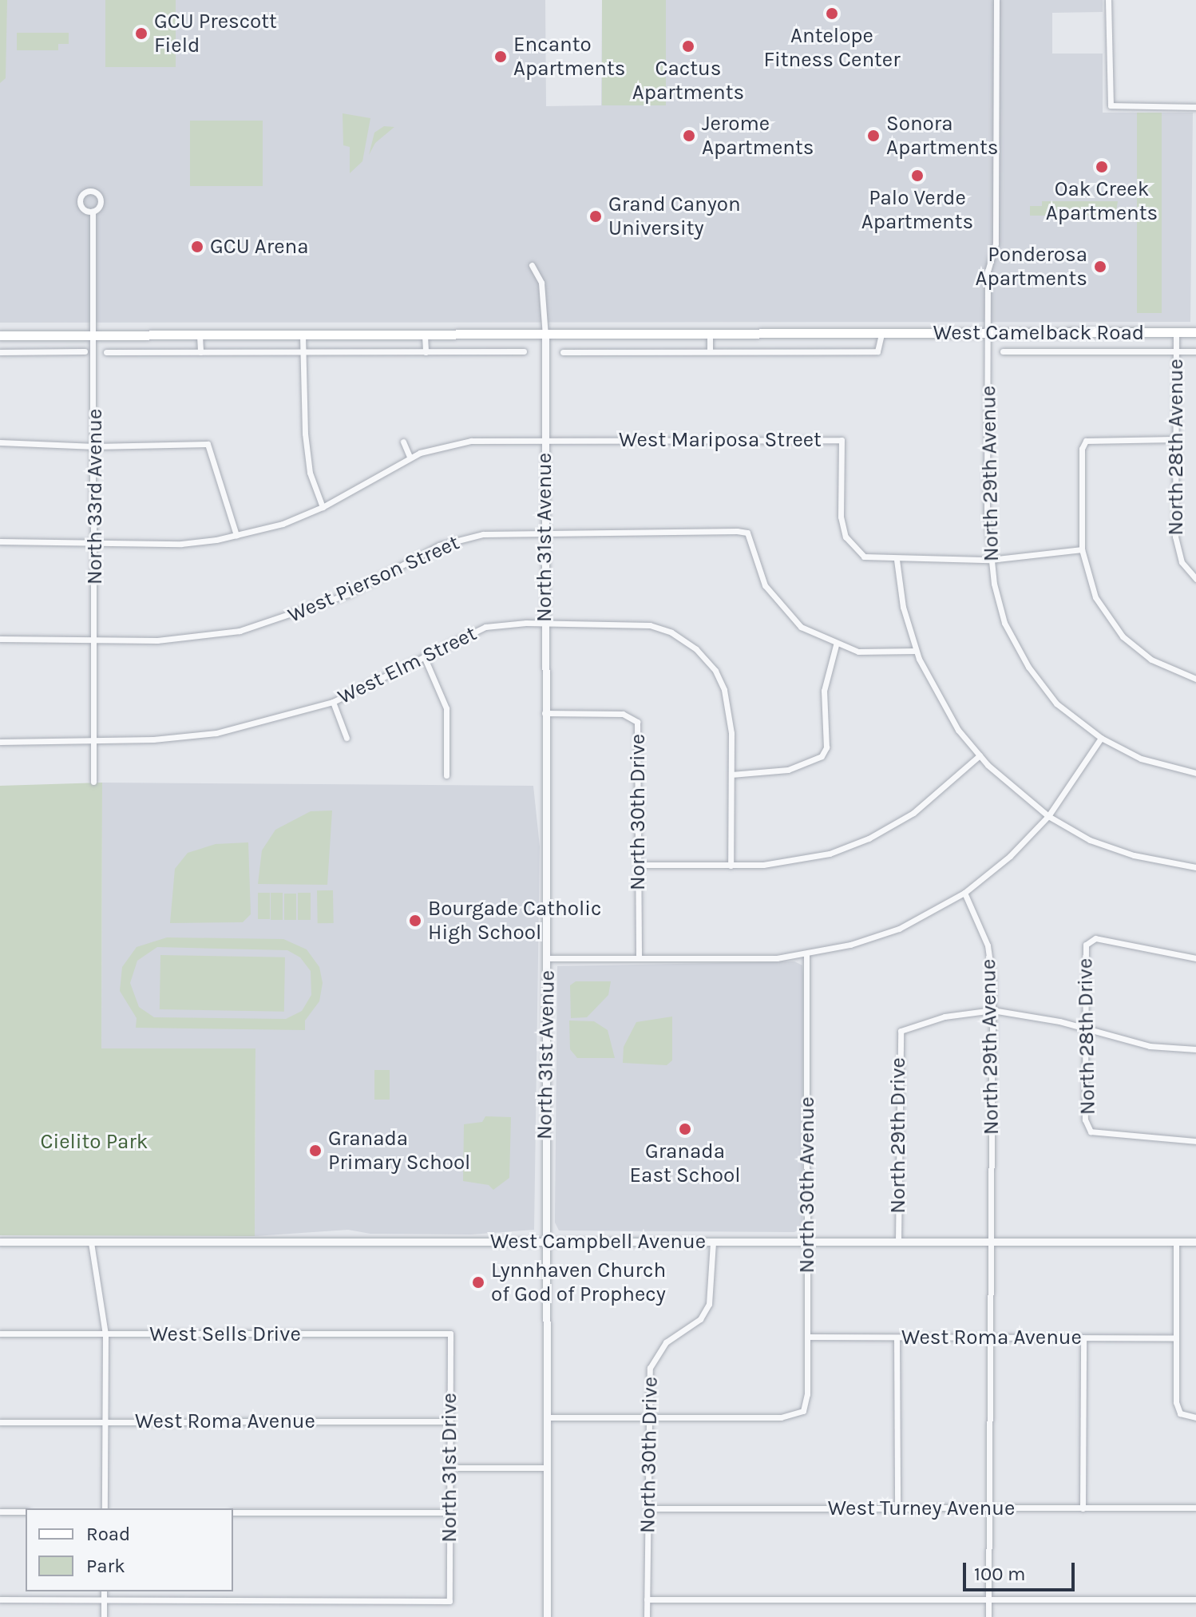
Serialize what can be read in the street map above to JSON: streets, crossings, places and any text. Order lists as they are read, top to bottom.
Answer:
{
  "streets": {
    "main road": ["West Camelback Road"],
    "street": [
      "West Mariposa Street",
      "North 28th Avenue",
      "North 29th Avenue",
      "North 33rd Avenue",
      "North 31st Avenue",
      "West Pierson Street",
      "West Elm Street",
      "North 30th Drive",
      "North 28th Drive",
      "North 29th Drive",
      "North 30th Avenue",
      "West Campbell Avenue",
      "West Sells Drive",
      "West Roma Avenue",
      "North 31st Drive",
      "West Turney Avenue"
    ]
  },
  "crossings": [
    ["West Camelback Road", "North 28th Avenue"],
    ["West Camelback Road", "North 29th Avenue"],
    ["West Camelback Road", "North 33rd Avenue"],
    ["West Camelback Road", "North 31st Avenue"],
    ["West Mariposa Street", "North 29th Avenue"],
    ["West Mariposa Street", "North 33rd Avenue"],
    ["West Mariposa Street", "North 31st Avenue"],
    ["North 29th Avenue", "North 29th Drive"],
    ["North 29th Avenue", "West Campbell Avenue"],
    ["North 29th Avenue", "West Roma Avenue"],
    ["North 29th Avenue", "West Turney Avenue"],
    ["North 33rd Avenue", "West Pierson Street"],
    ["North 33rd Avenue", "West Elm Street"],
    ["North 31st Avenue", "West Pierson Street"],
    ["North 31st Avenue", "West Elm Street"],
    ["North 31st Avenue", "North 30th Drive"],
    ["North 31st Avenue", "West Campbell Avenue"],
    ["North 30th Drive", "North 30th Avenue"],
    ["North 30th Drive", "West Campbell Avenue"],
    ["North 30th Drive", "West Turney Avenue"],
    ["North 29th Drive", "West Campbell Avenue"],
    ["North 30th Avenue", "West Campbell Avenue"],
    ["North 30th Avenue", "West Roma Avenue"],
    ["West Sells Drive", "North 31st Drive"],
    ["West Roma Avenue", "North 31st Drive"]
  ],
  "parks": ["Cielito Park"],
  "places": [
    "Antelope Fitness Center",
    "GCU Prescott Field",
    "Cactus Apartments",
    "Encanto Apartments",
    "Jerome Apartments",
    "Sonora Apartments",
    "Oak Creek Apartments",
    "Palo Verde Apartments",
    "Grand Canyon University",
    "GCU Arena",
    "Ponderosa Apartments",
    "Bourgade Catholic High School",
    "Granada East School",
    "Granada Primary School",
    "Lynnhaven Church of God of Prophecy"
  ],
  "legend": ["Road", "Park"],
  "scale_bar": "100 m"
}
